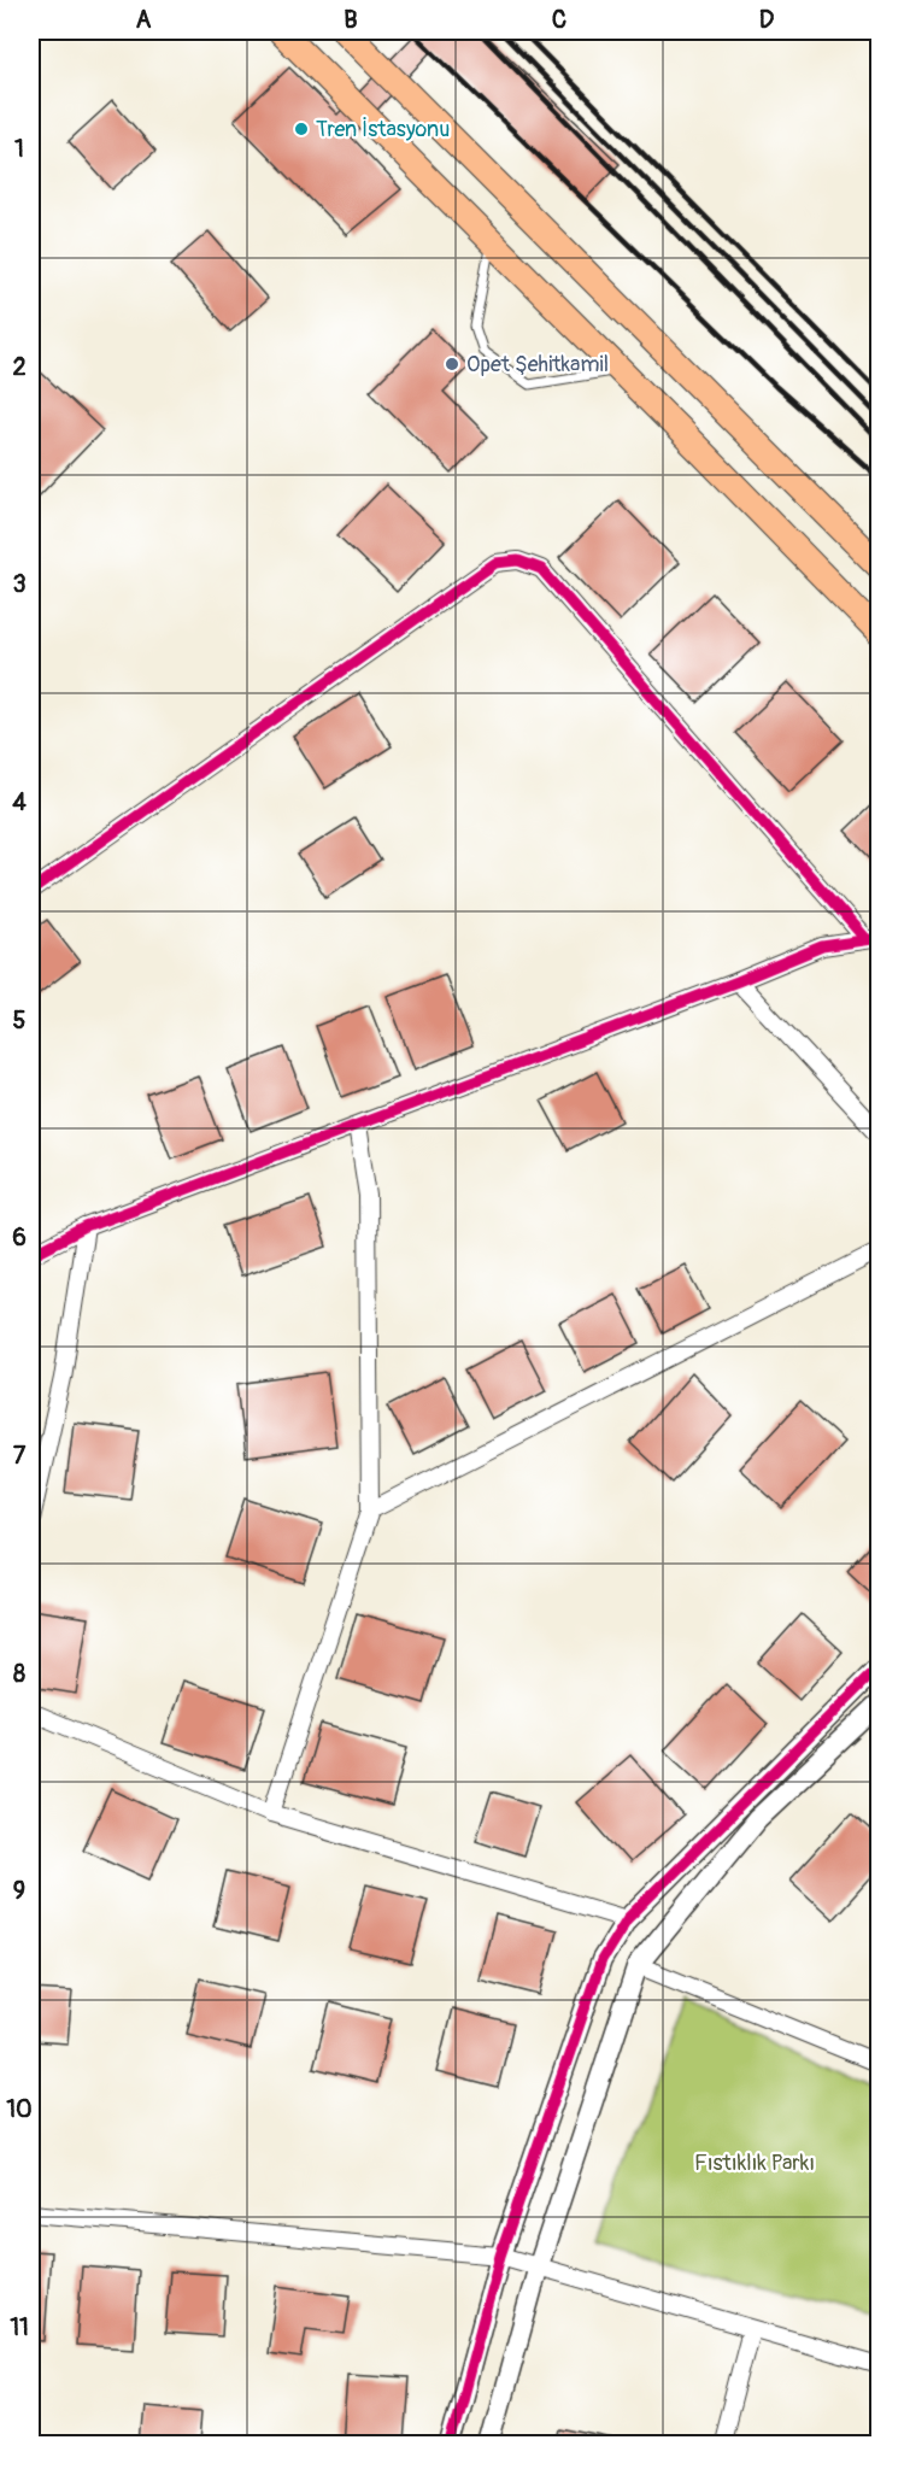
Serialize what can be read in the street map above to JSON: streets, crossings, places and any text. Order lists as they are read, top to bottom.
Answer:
{
  "parks": ["Fıstıklık Parkı"],
  "places": ["Tren İstasyonu", "Opet Şehitkamil"],
  "grid": {
    "columns": [
      "A",
      "B",
      "C",
      "D"
    ],
    "rows": [
      "1",
      "2",
      "3",
      "4",
      "5",
      "6",
      "7",
      "8",
      "9",
      "10",
      "11"
    ]
  }
}
